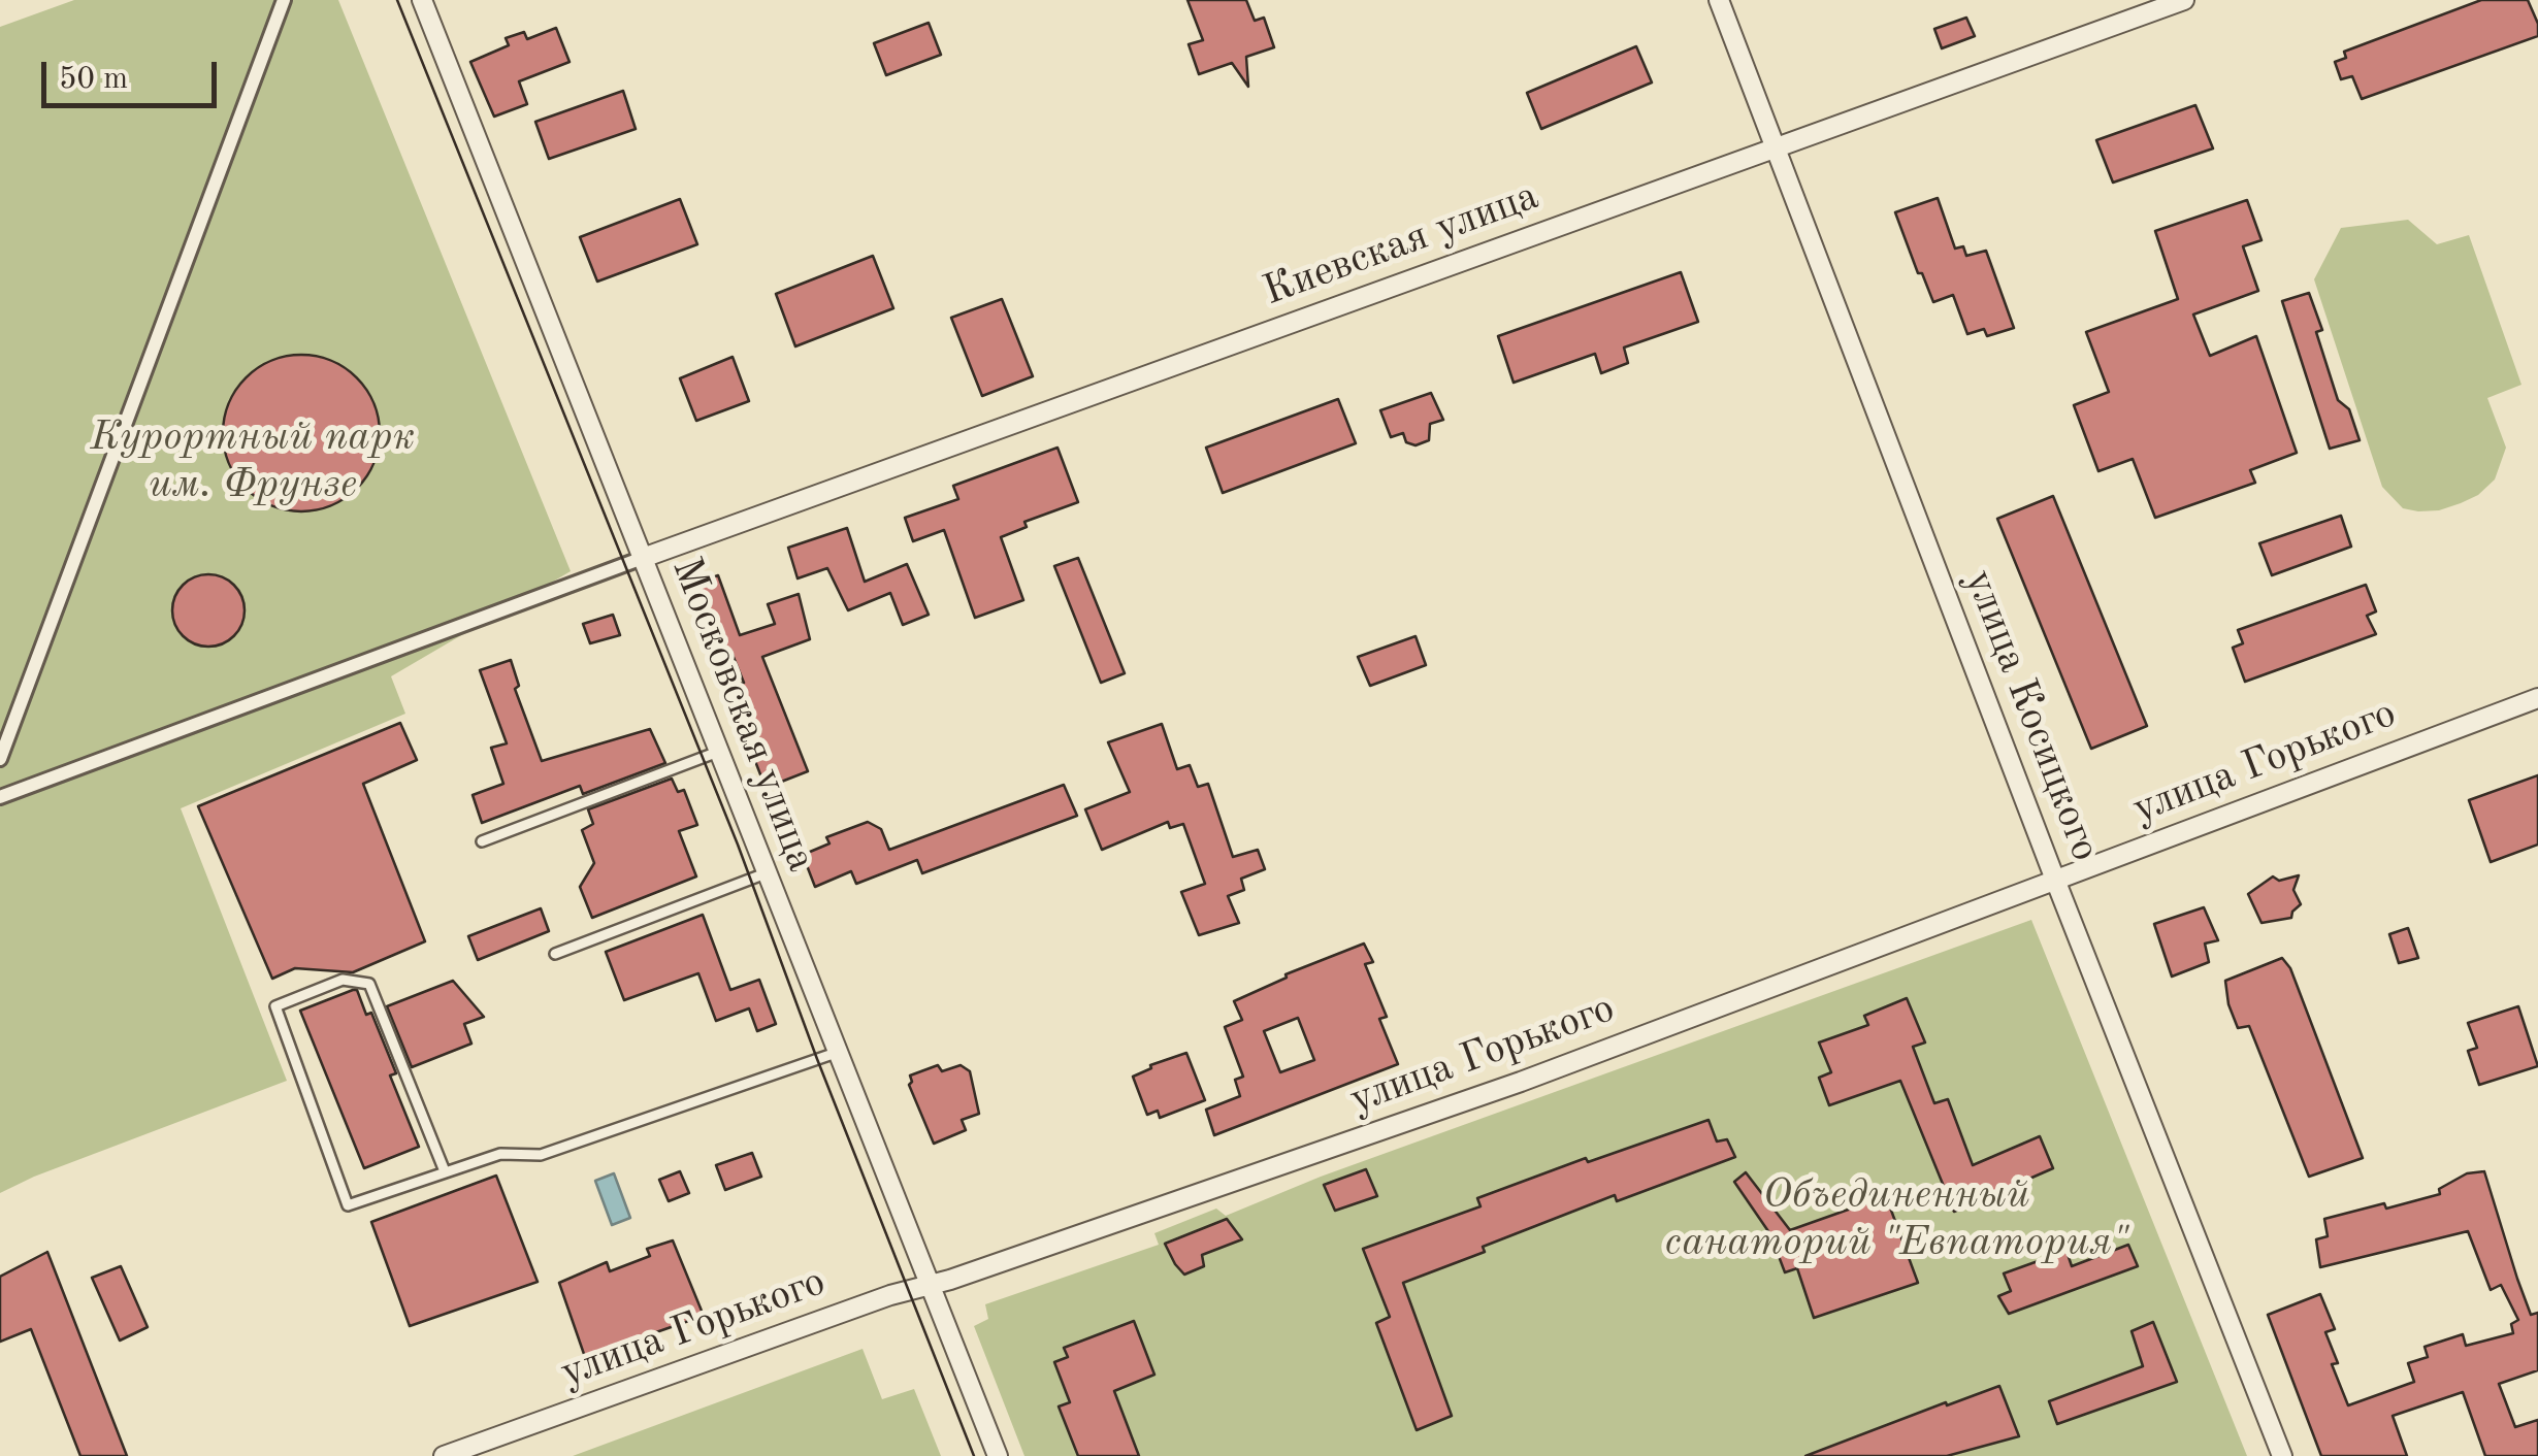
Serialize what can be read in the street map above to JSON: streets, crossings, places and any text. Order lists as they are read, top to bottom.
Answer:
{
  "streets": {
    "street": [
      "Киевская улица",
      "Московская улица",
      "улица Косицкого",
      "улица Горького"
    ]
  },
  "crossings": [
    ["Киевская улица", "Московская улица"],
    ["Киевская улица", "улица Косицкого"],
    ["Московская улица", "улица Горького"],
    ["улица Косицкого", "улица Горького"]
  ],
  "parks": ["Курортный парк им. Фрунзе", "Объединенный санаторий \"Евпатория\""],
  "scale_bar": "50 m"
}
